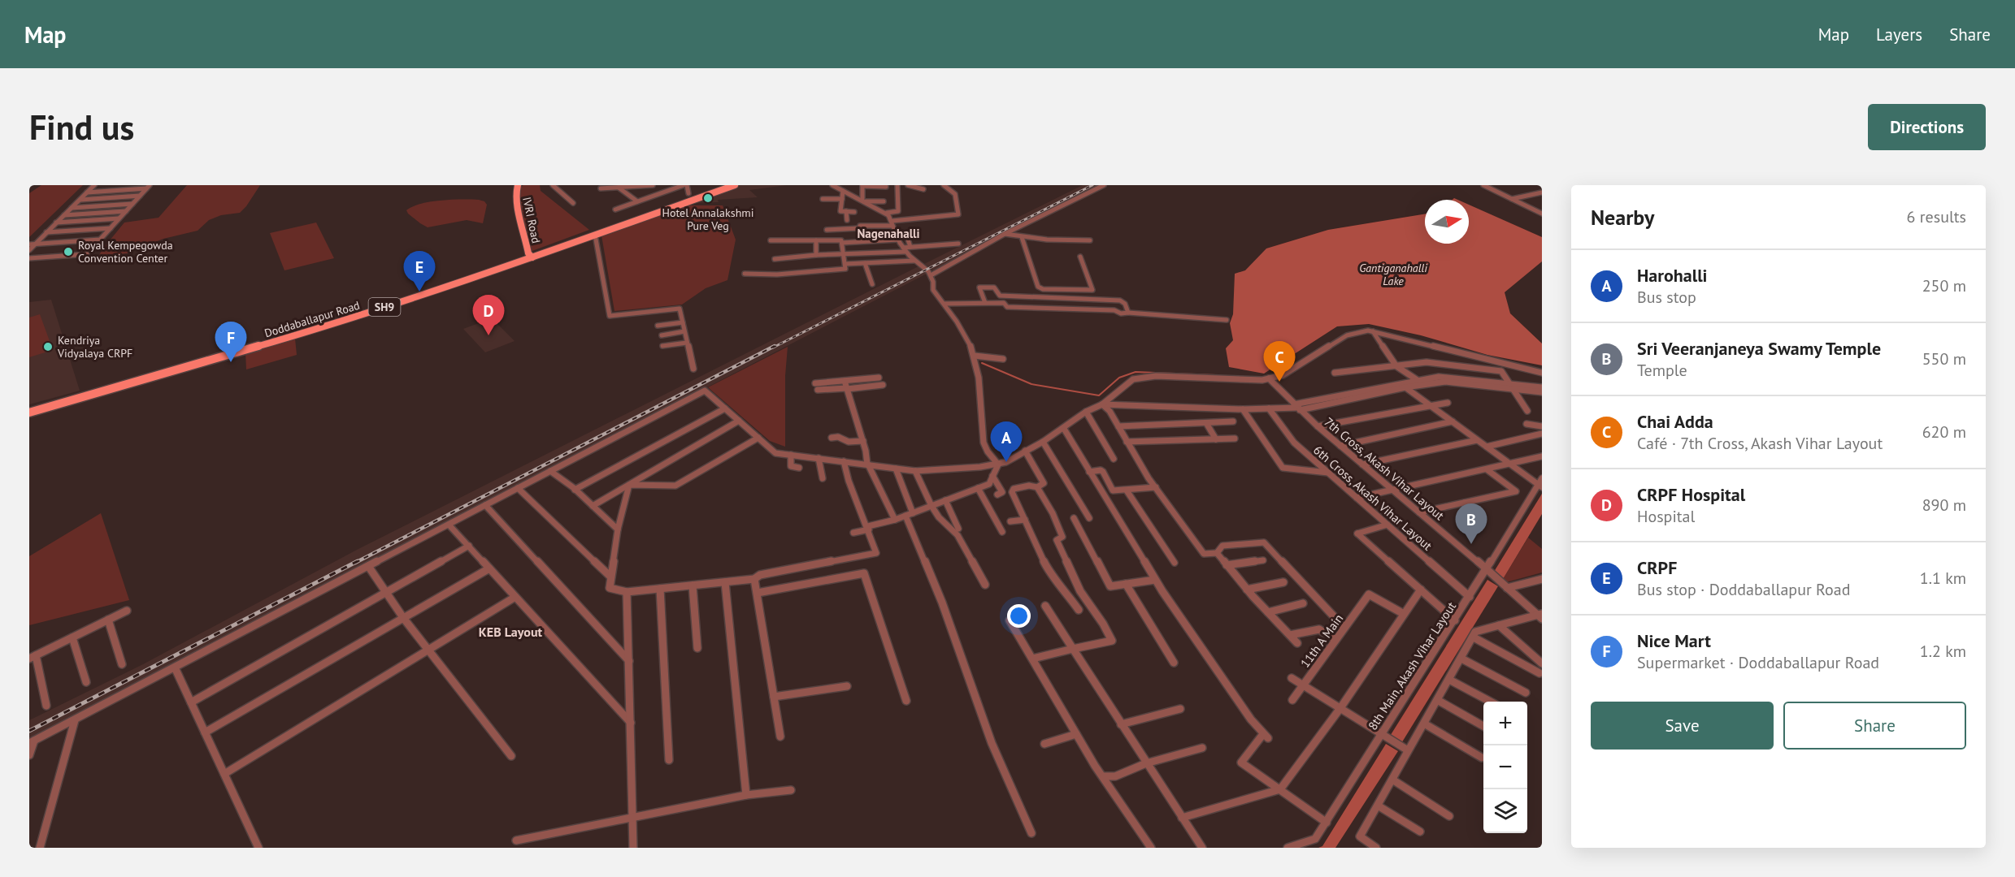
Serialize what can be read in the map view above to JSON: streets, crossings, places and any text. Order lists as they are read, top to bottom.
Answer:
{
  "streets": {
    "main road": ["IVRI Road", "SH9", "Doddaballapur Road"],
    "street": [
      "7th Cross, Akash Vihar Layout",
      "6th Cross, Akash Vihar Layout",
      "11th A Main",
      "8th Main, Akash Vihar Layout"
    ]
  },
  "crossings": [
    ["IVRI Road", "Doddaballapur Road"],
    ["7th Cross, Akash Vihar Layout", "8th Main, Akash Vihar Layout"],
    ["6th Cross, Akash Vihar Layout", "8th Main, Akash Vihar Layout"]
  ],
  "districts": ["Nagenahalli", "KEB Layout"],
  "water": ["Gantiganahalli Lake"],
  "places": ["Hotel Annalakshmi Pure Veg", "Royal Kempegowda Convention Center", "Kendriya Vidyalaya CRPF"],
  "north": "right",
  "page": {
    "header": "Map",
    "nav": ["Map", "Layers", "Share"],
    "buttons": [
      "Directions",
      ["Save", "Share"]
    ],
    "title": "Find us",
    "heading": ["Nearby", "6 results"],
    "list": [
      {
        "mark": "A",
        "name": "Harohalli",
        "note": "Bus stop",
        "value": "250 m"
      },
      {
        "mark": "B",
        "name": "Sri Veeranjaneya Swamy Temple",
        "note": "Temple",
        "value": "550 m"
      },
      {
        "mark": "C",
        "name": "Chai Adda",
        "note": "Café · 7th Cross, Akash Vihar Layout",
        "value": "620 m"
      },
      {
        "mark": "D",
        "name": "CRPF Hospital",
        "note": "Hospital",
        "value": "890 m"
      },
      {
        "mark": "E",
        "name": "CRPF",
        "note": "Bus stop · Doddaballapur Road",
        "value": "1.1 km"
      },
      {
        "mark": "F",
        "name": "Nice Mart",
        "note": "Supermarket · Doddaballapur Road",
        "value": "1.2 km"
      }
    ],
    "pins": [
      "E",
      "D",
      "F",
      "C",
      "A",
      "B"
    ],
    "map_buttons": ["+", "−"]
  }
}
